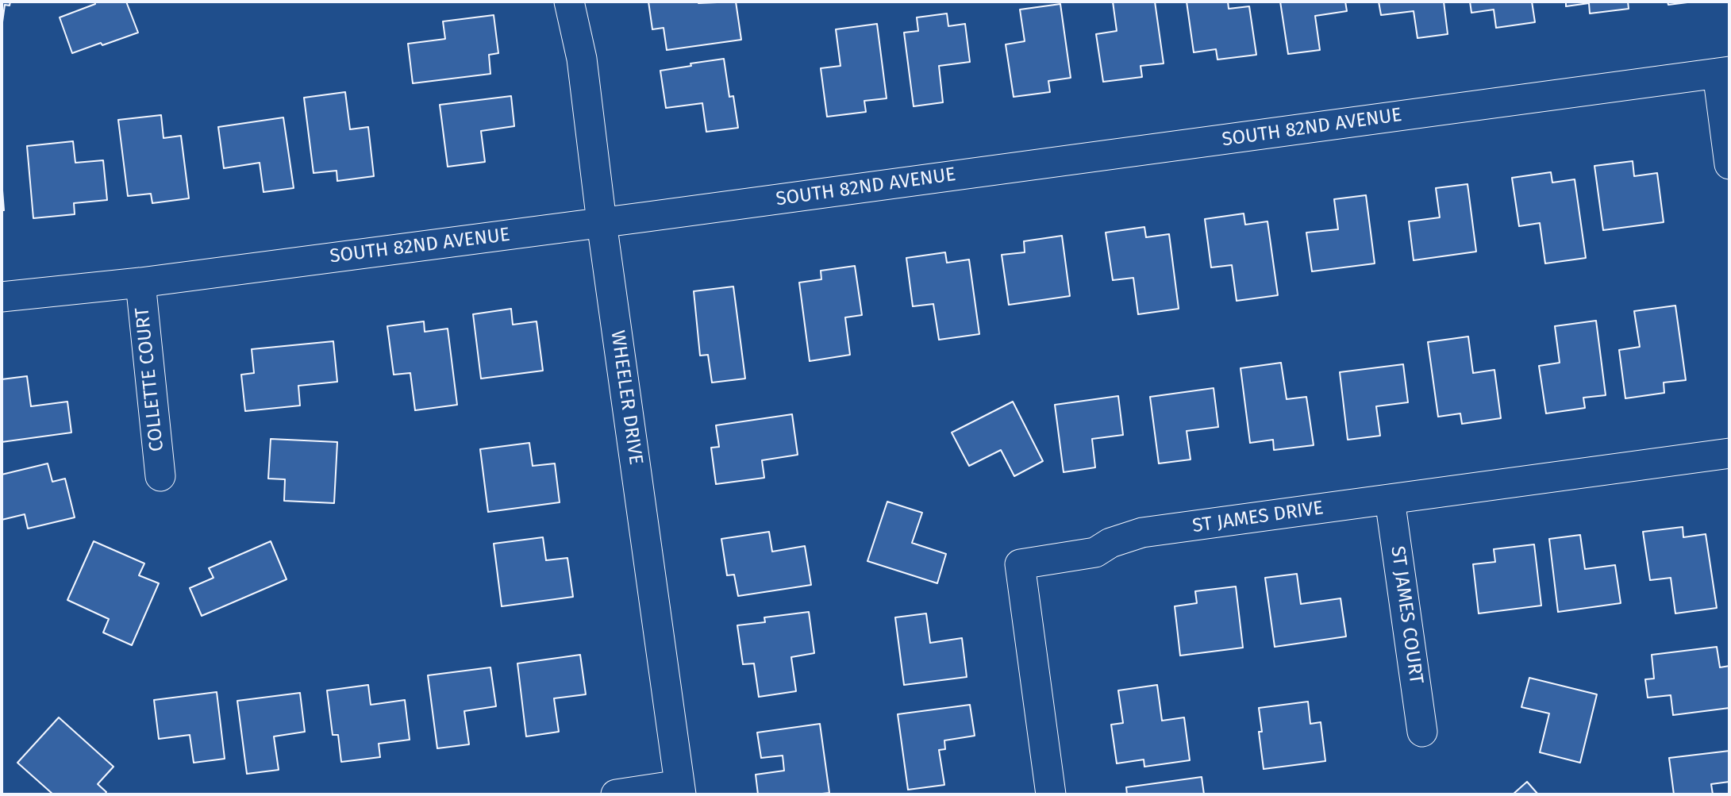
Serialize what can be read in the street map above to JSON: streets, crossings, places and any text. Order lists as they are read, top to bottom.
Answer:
{
  "streets": {
    "street": [
      "SOUTH 82ND AVENUE",
      "COLLETTE COURT",
      "WHEELER DRIVE",
      "ST JAMES DRIVE",
      "ST JAMES COURT"
    ]
  },
  "crossings": [
    ["SOUTH 82ND AVENUE", "COLLETTE COURT"],
    ["SOUTH 82ND AVENUE", "WHEELER DRIVE"],
    ["ST JAMES DRIVE", "ST JAMES COURT"]
  ]
}
